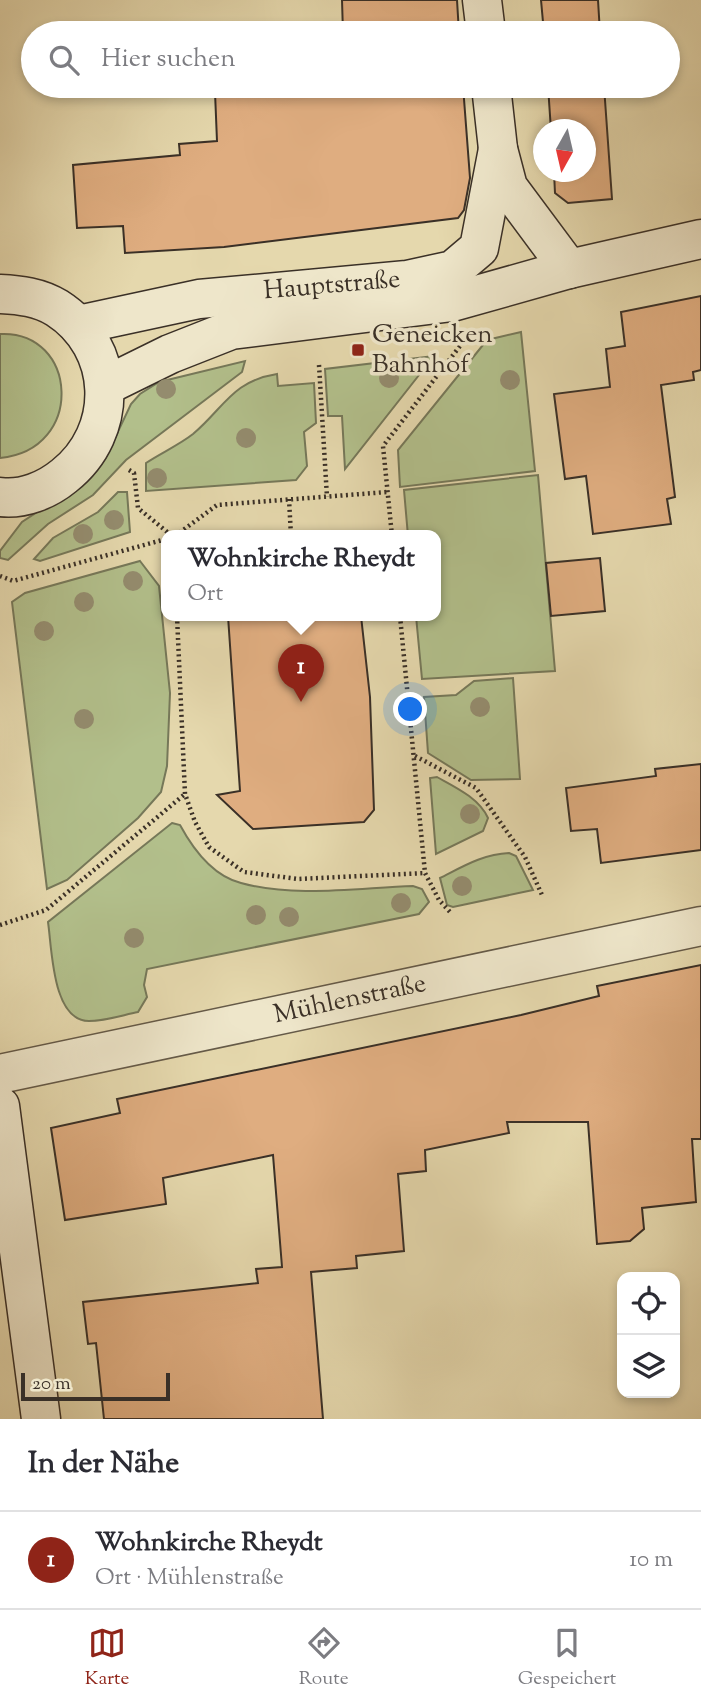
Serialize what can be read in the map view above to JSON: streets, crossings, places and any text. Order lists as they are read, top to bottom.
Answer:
{
  "streets": {
    "street": ["Hauptstraße", "Mühlenstraße"]
  },
  "places": {
    "transit": ["Geneicken Bahnhof"]
  },
  "scale_bar": "20 m",
  "north": "bottom",
  "page": {
    "search": "Hier suchen",
    "popup": ["Wohnkirche Rheydt", "Ort"],
    "pins": "1",
    "scale": "20 m",
    "heading": "In der Nähe",
    "list": [
      {
        "mark": "1",
        "name": "Wohnkirche Rheydt",
        "note": "Ort · Mühlenstraße",
        "value": "10 m"
      }
    ],
    "nav": ["Karte", "Route", "Gespeichert"]
  }
}
